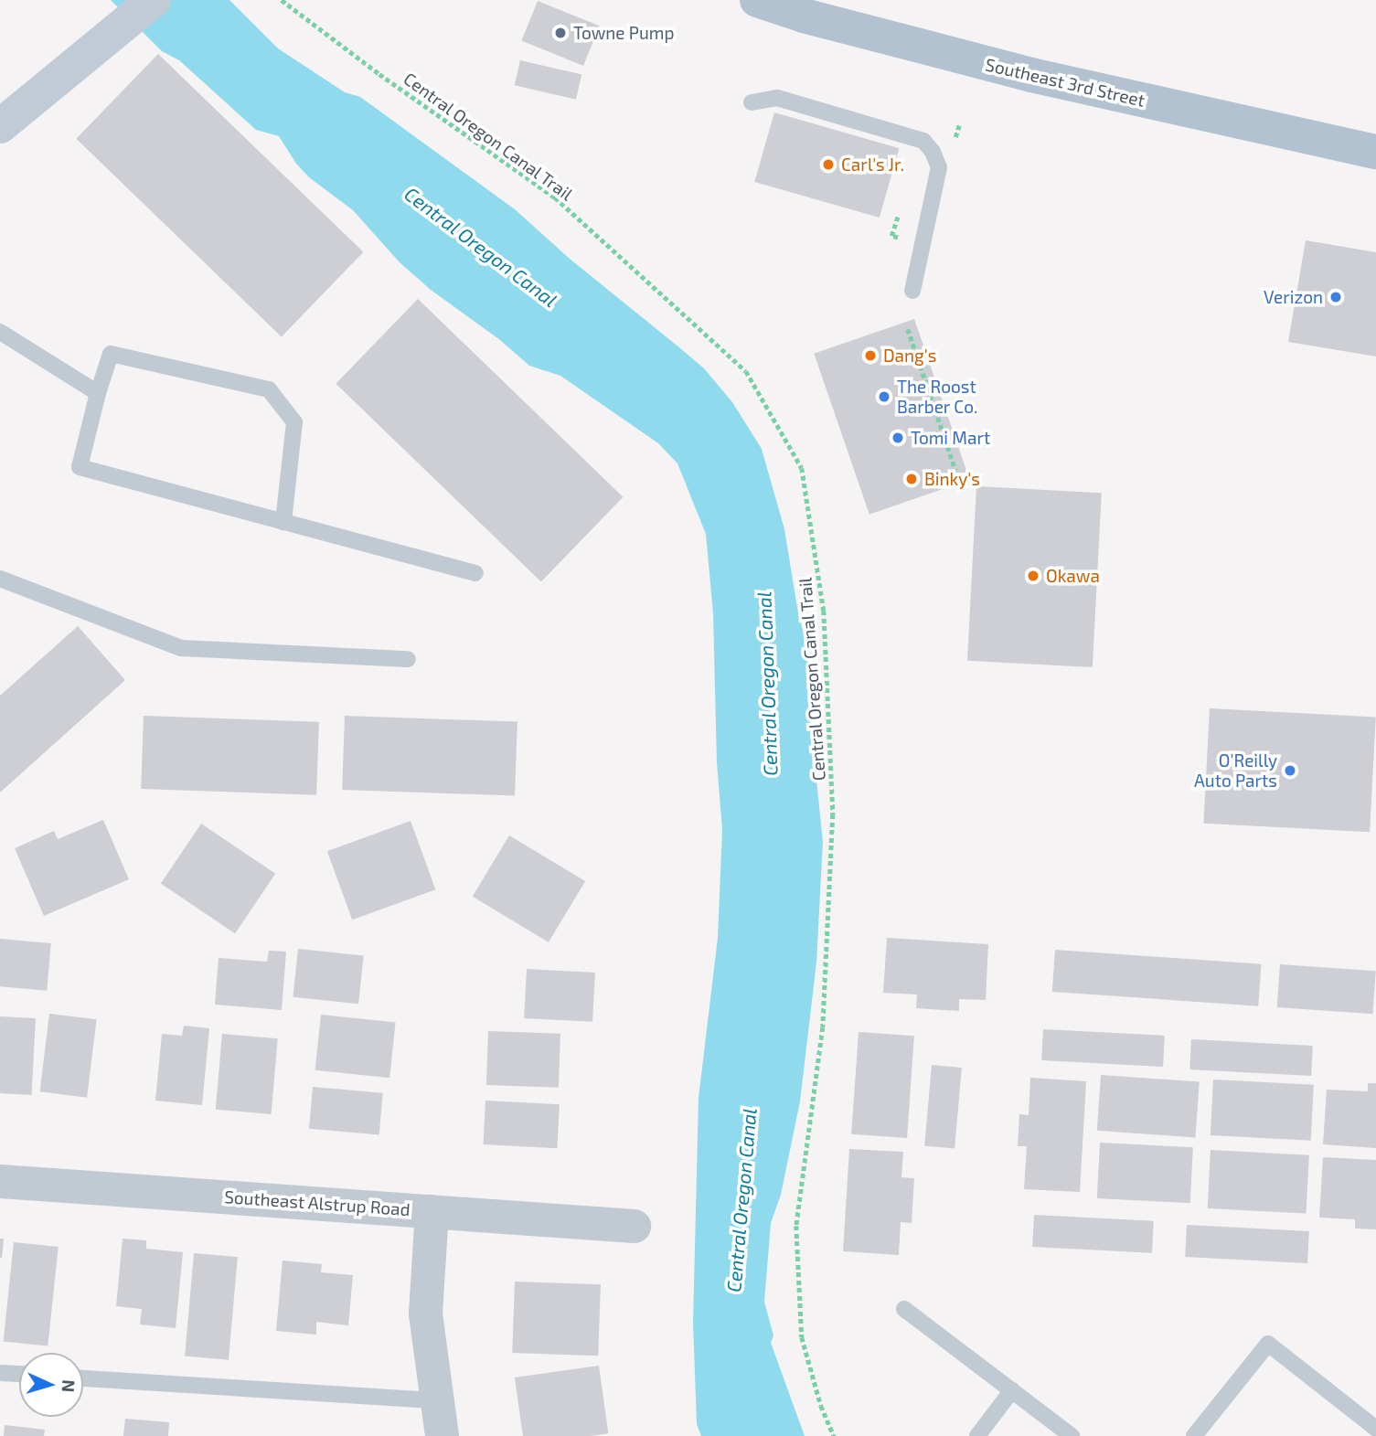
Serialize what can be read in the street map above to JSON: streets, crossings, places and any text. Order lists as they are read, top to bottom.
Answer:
{
  "streets": {
    "main road": ["Southeast 3rd Street"],
    "street": ["Southeast Alstrup Road"],
    "path": ["Central Oregon Canal Trail"]
  },
  "water": ["Central Oregon Canal"],
  "places": [
    "Towne Pump",
    "Carl's Jr.",
    "Verizon",
    "Dang's",
    "The Roost Barber Co.",
    "Tomi Mart",
    "Binky's",
    "Okawa",
    "O'Reilly Auto Parts"
  ],
  "north": "right"
}
